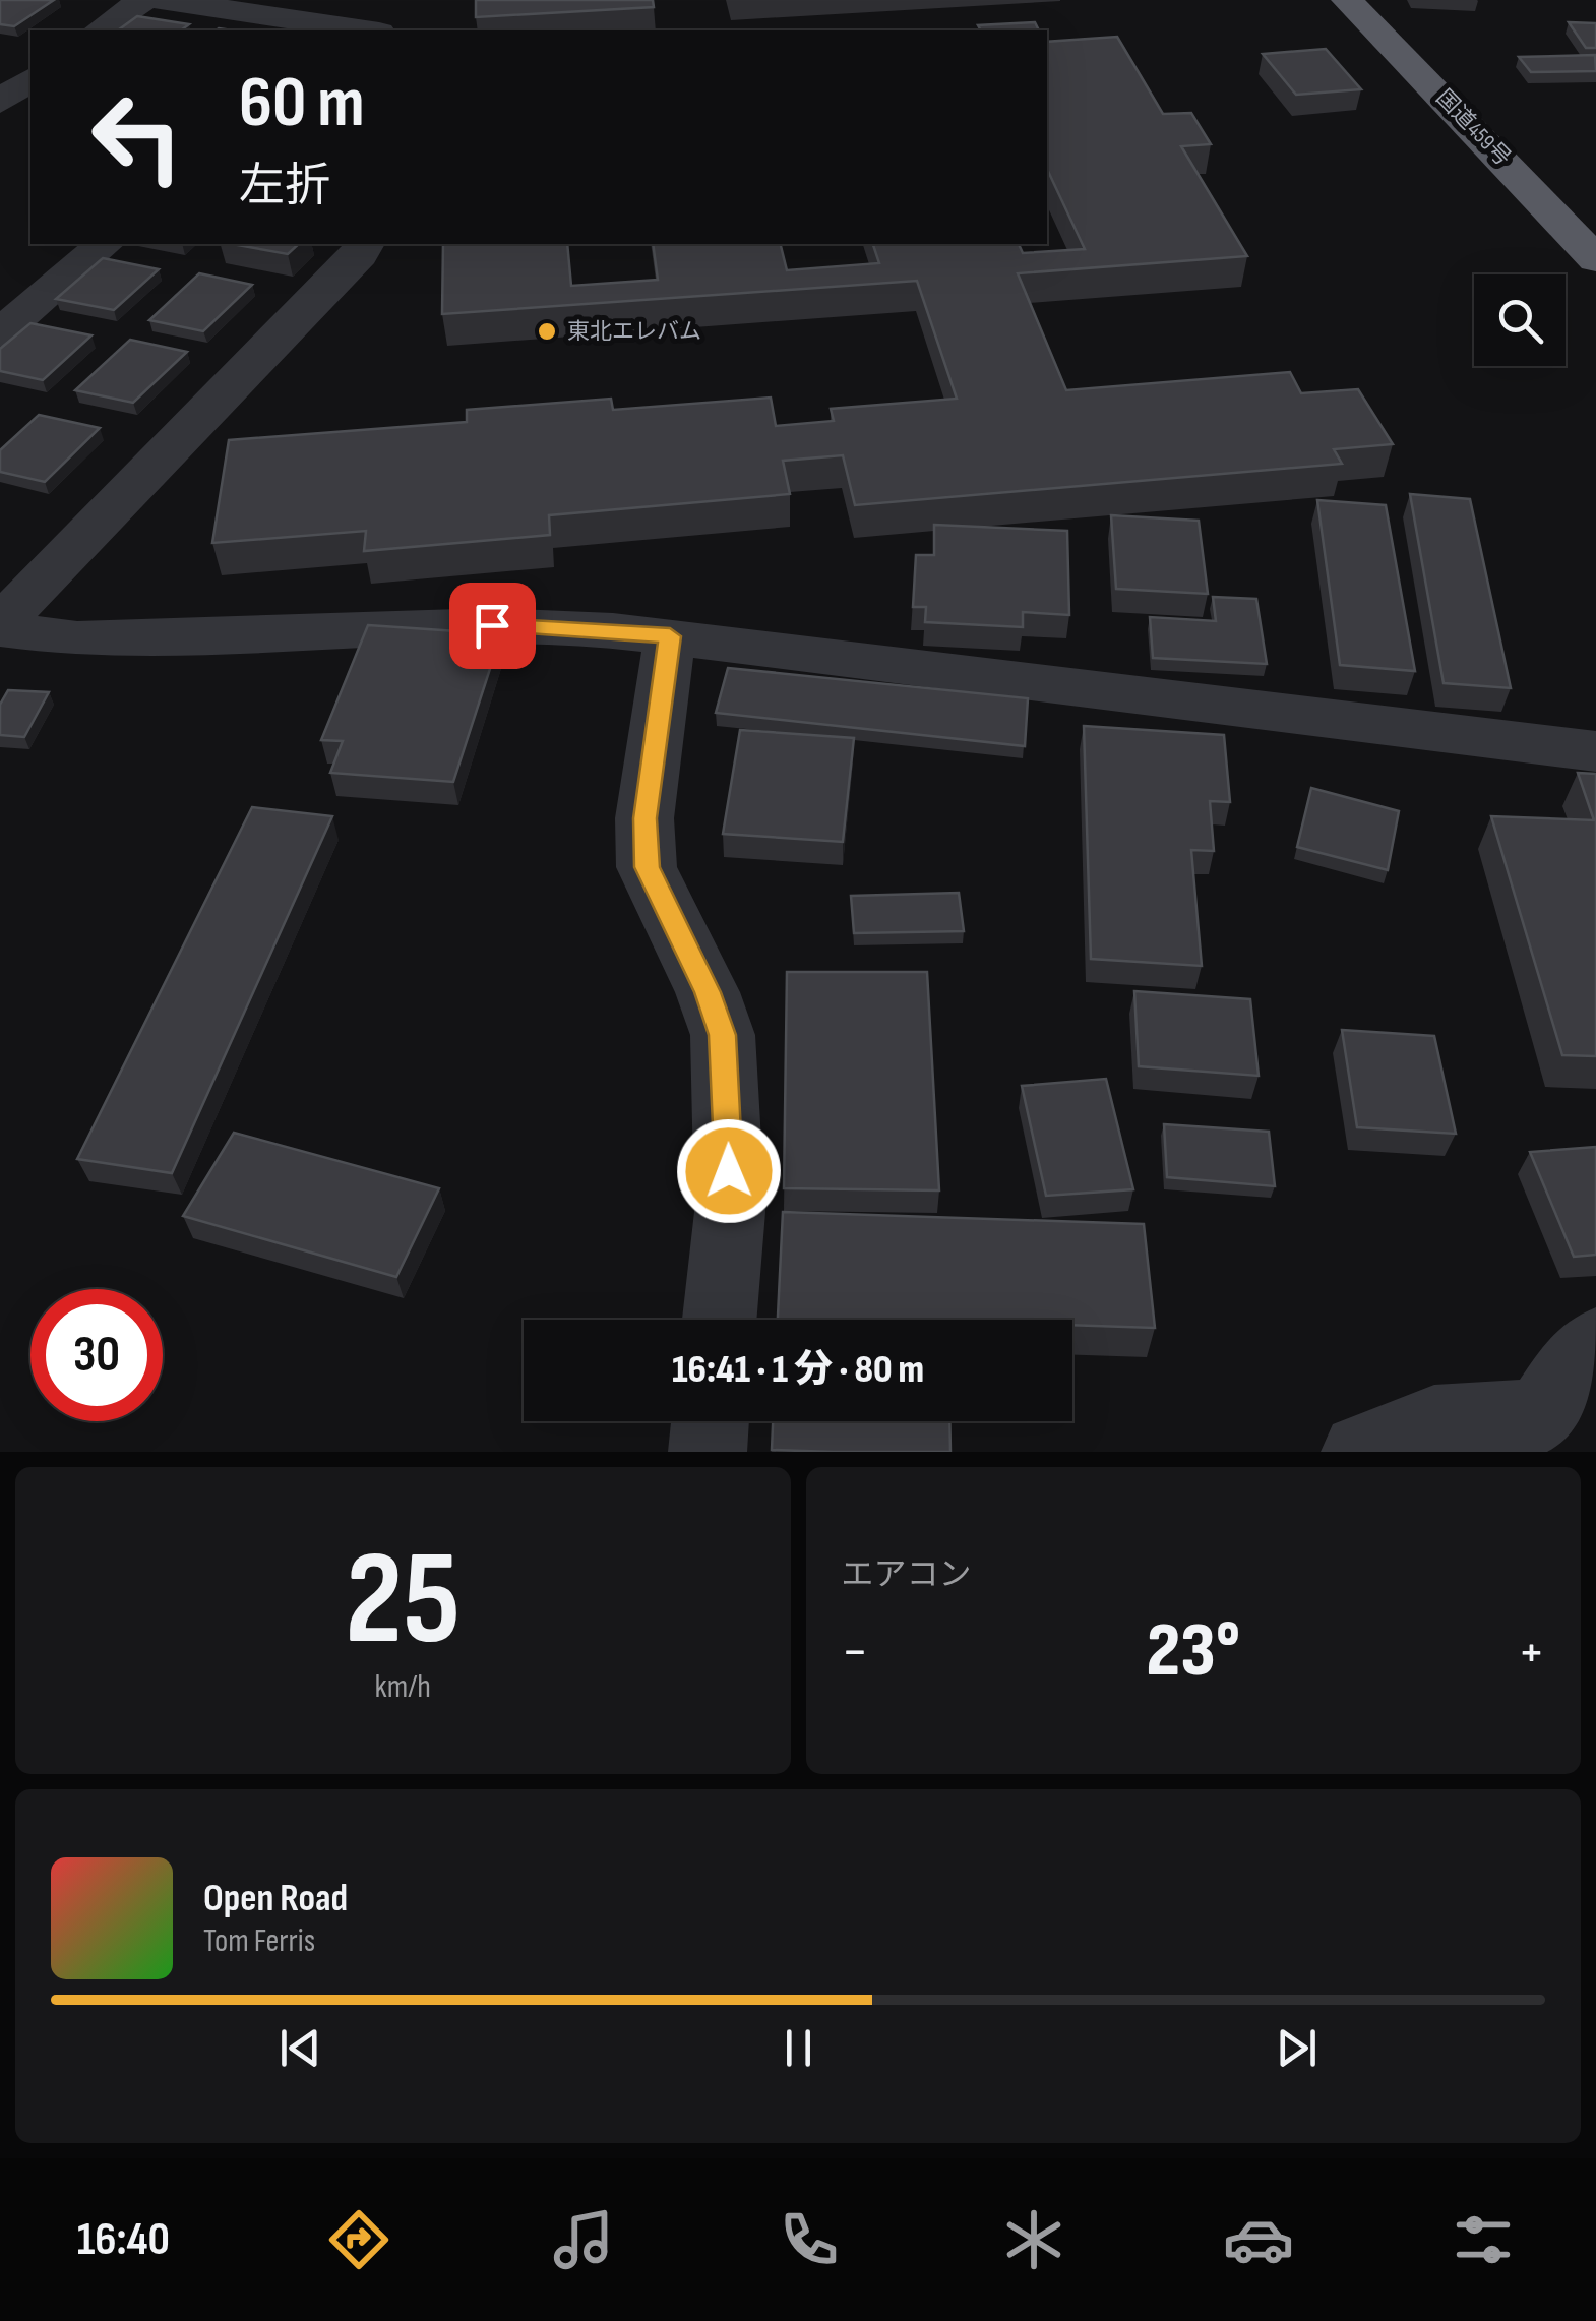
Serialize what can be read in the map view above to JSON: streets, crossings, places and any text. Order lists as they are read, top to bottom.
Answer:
{
  "streets": {
    "highway": ["国道459号"]
  },
  "places": ["東北エレバム"],
  "page": {
    "turn": ["60 m", "左折"],
    "limit": "30",
    "trip": "16:41 · 1 分 · 80 m",
    "tile": [
      ["25", "km/h"],
      "エアコン"
    ],
    "heat": ["−", "23°", "+"],
    "song": ["Open Road", "Tom Ferris"],
    "tabs": "16:40"
  }
}
